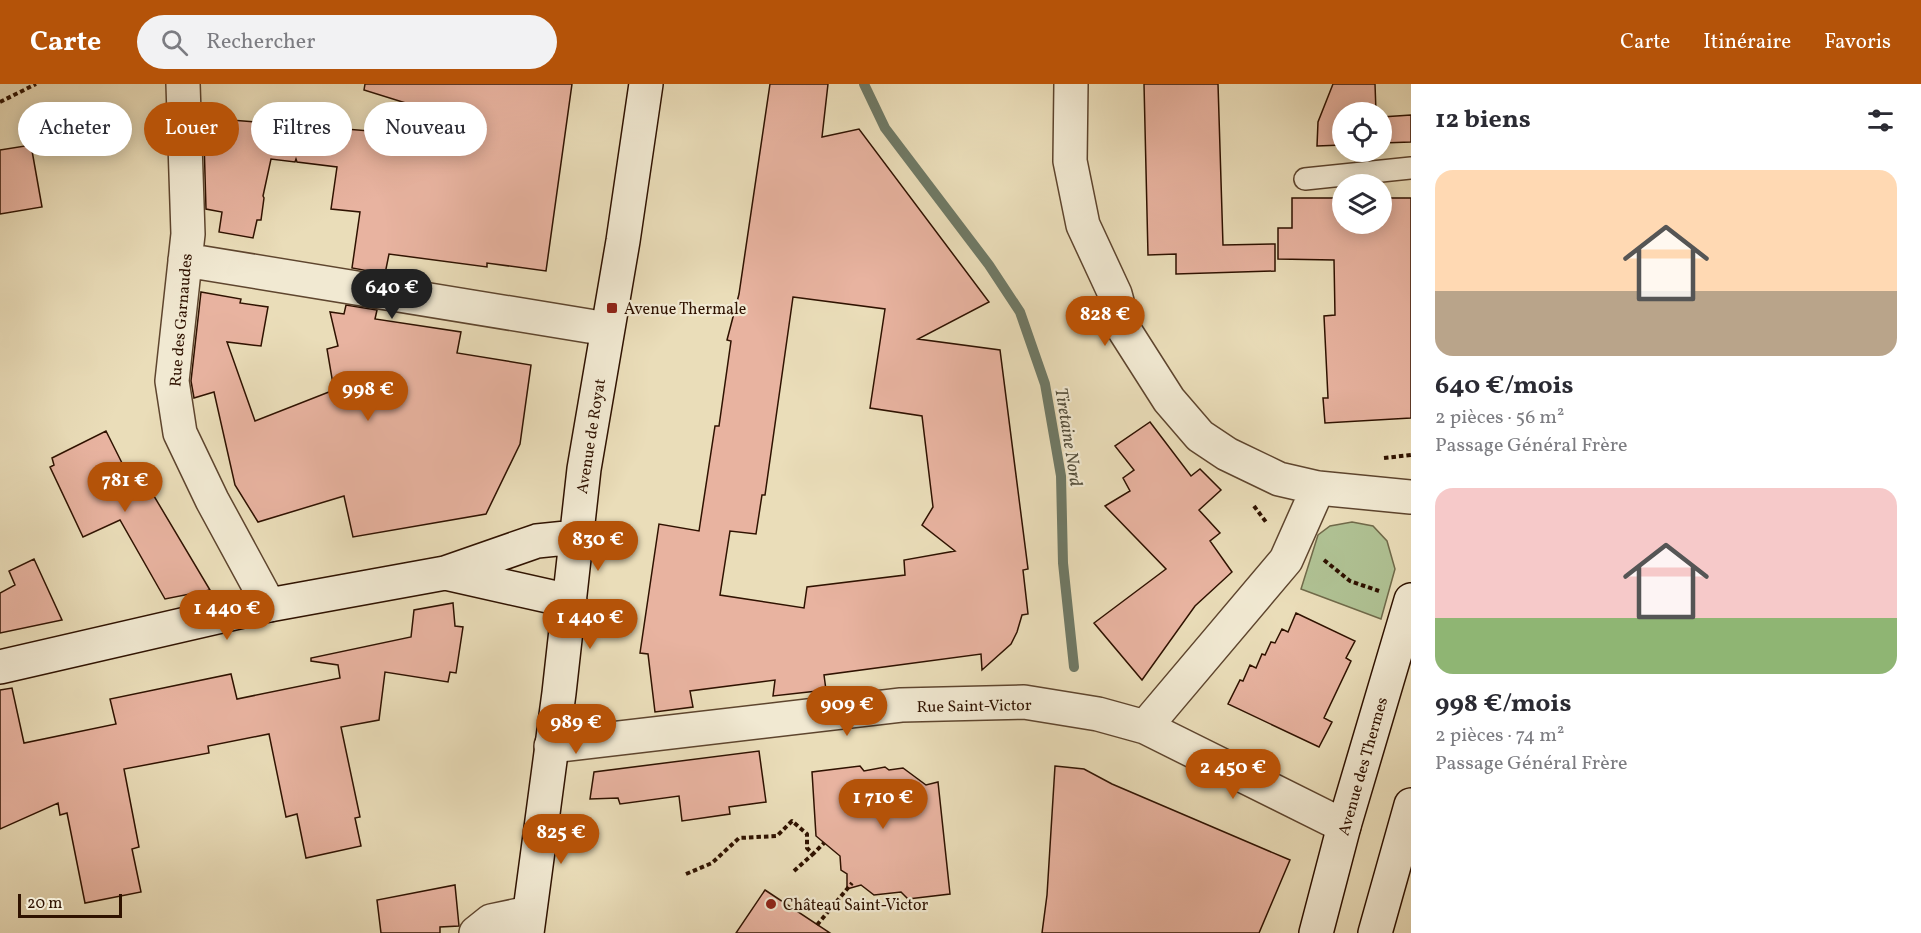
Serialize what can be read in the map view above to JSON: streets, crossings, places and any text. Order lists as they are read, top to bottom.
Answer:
{
  "streets": {
    "street": [
      "Rue des Garnaudes",
      "Avenue de Royat",
      "Rue Saint-Victor",
      "Avenue des Thermes"
    ]
  },
  "crossings": [
    ["Avenue de Royat", "Rue Saint-Victor"],
    ["Rue Saint-Victor", "Avenue des Thermes"]
  ],
  "water": ["Tiretaine Nord"],
  "places": {
    "transit": ["Avenue Thermale"],
    "other": ["Château Saint-Victor"]
  },
  "scale_bar": "20 m",
  "page": {
    "header": "Carte",
    "search": "Rechercher",
    "nav": ["Carte", "Itinéraire", "Favoris"],
    "heading": "12 biens",
    "chip": [
      "Acheter",
      "Louer",
      "Filtres",
      "Nouveau"
    ],
    "list": [
      {
        "name": "640 €/mois",
        "note": "2 pièces · 56 m² · Passage Général Frère"
      },
      {
        "name": "998 €/mois",
        "note": "2 pièces · 74 m² · Passage Général Frère"
      }
    ],
    "price": [
      "640 €",
      "828 €",
      "998 €",
      "781 €",
      "830 €",
      "1 440 €",
      "1 440 €",
      "909 €",
      "989 €",
      "2 450 €",
      "1 710 €",
      "825 €"
    ],
    "scale": "20 m"
  }
}
